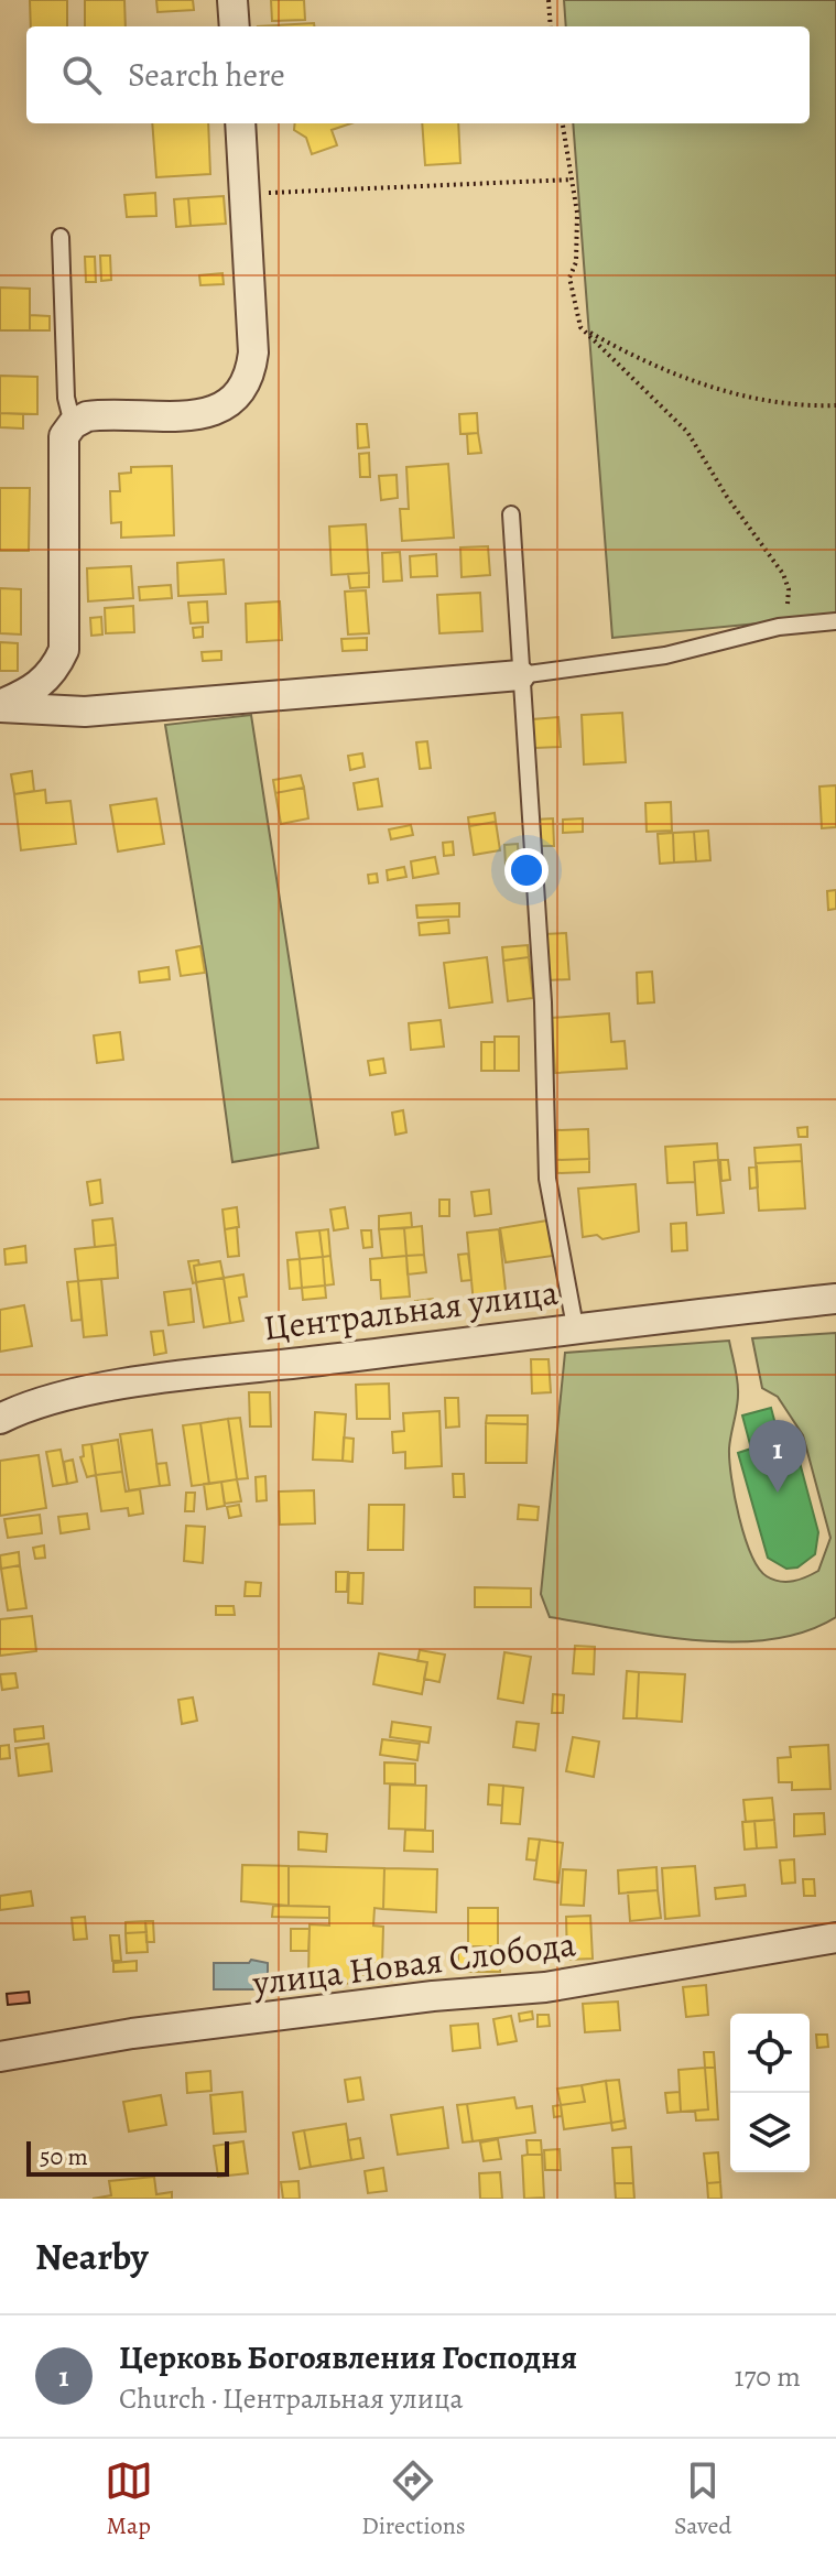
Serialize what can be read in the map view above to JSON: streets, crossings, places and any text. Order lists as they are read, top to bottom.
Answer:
{
  "streets": {
    "street": ["Центральная улица", "улица Новая Слобода"]
  },
  "scale_bar": "50 m",
  "page": {
    "search": "Search here",
    "pins": "1",
    "scale": "50 m",
    "heading": "Nearby",
    "list": [
      {
        "mark": "1",
        "name": "Церковь Богоявления Господня",
        "note": "Church · Центральная улица",
        "value": "170 m"
      }
    ],
    "nav": ["Map", "Directions", "Saved"]
  }
}
